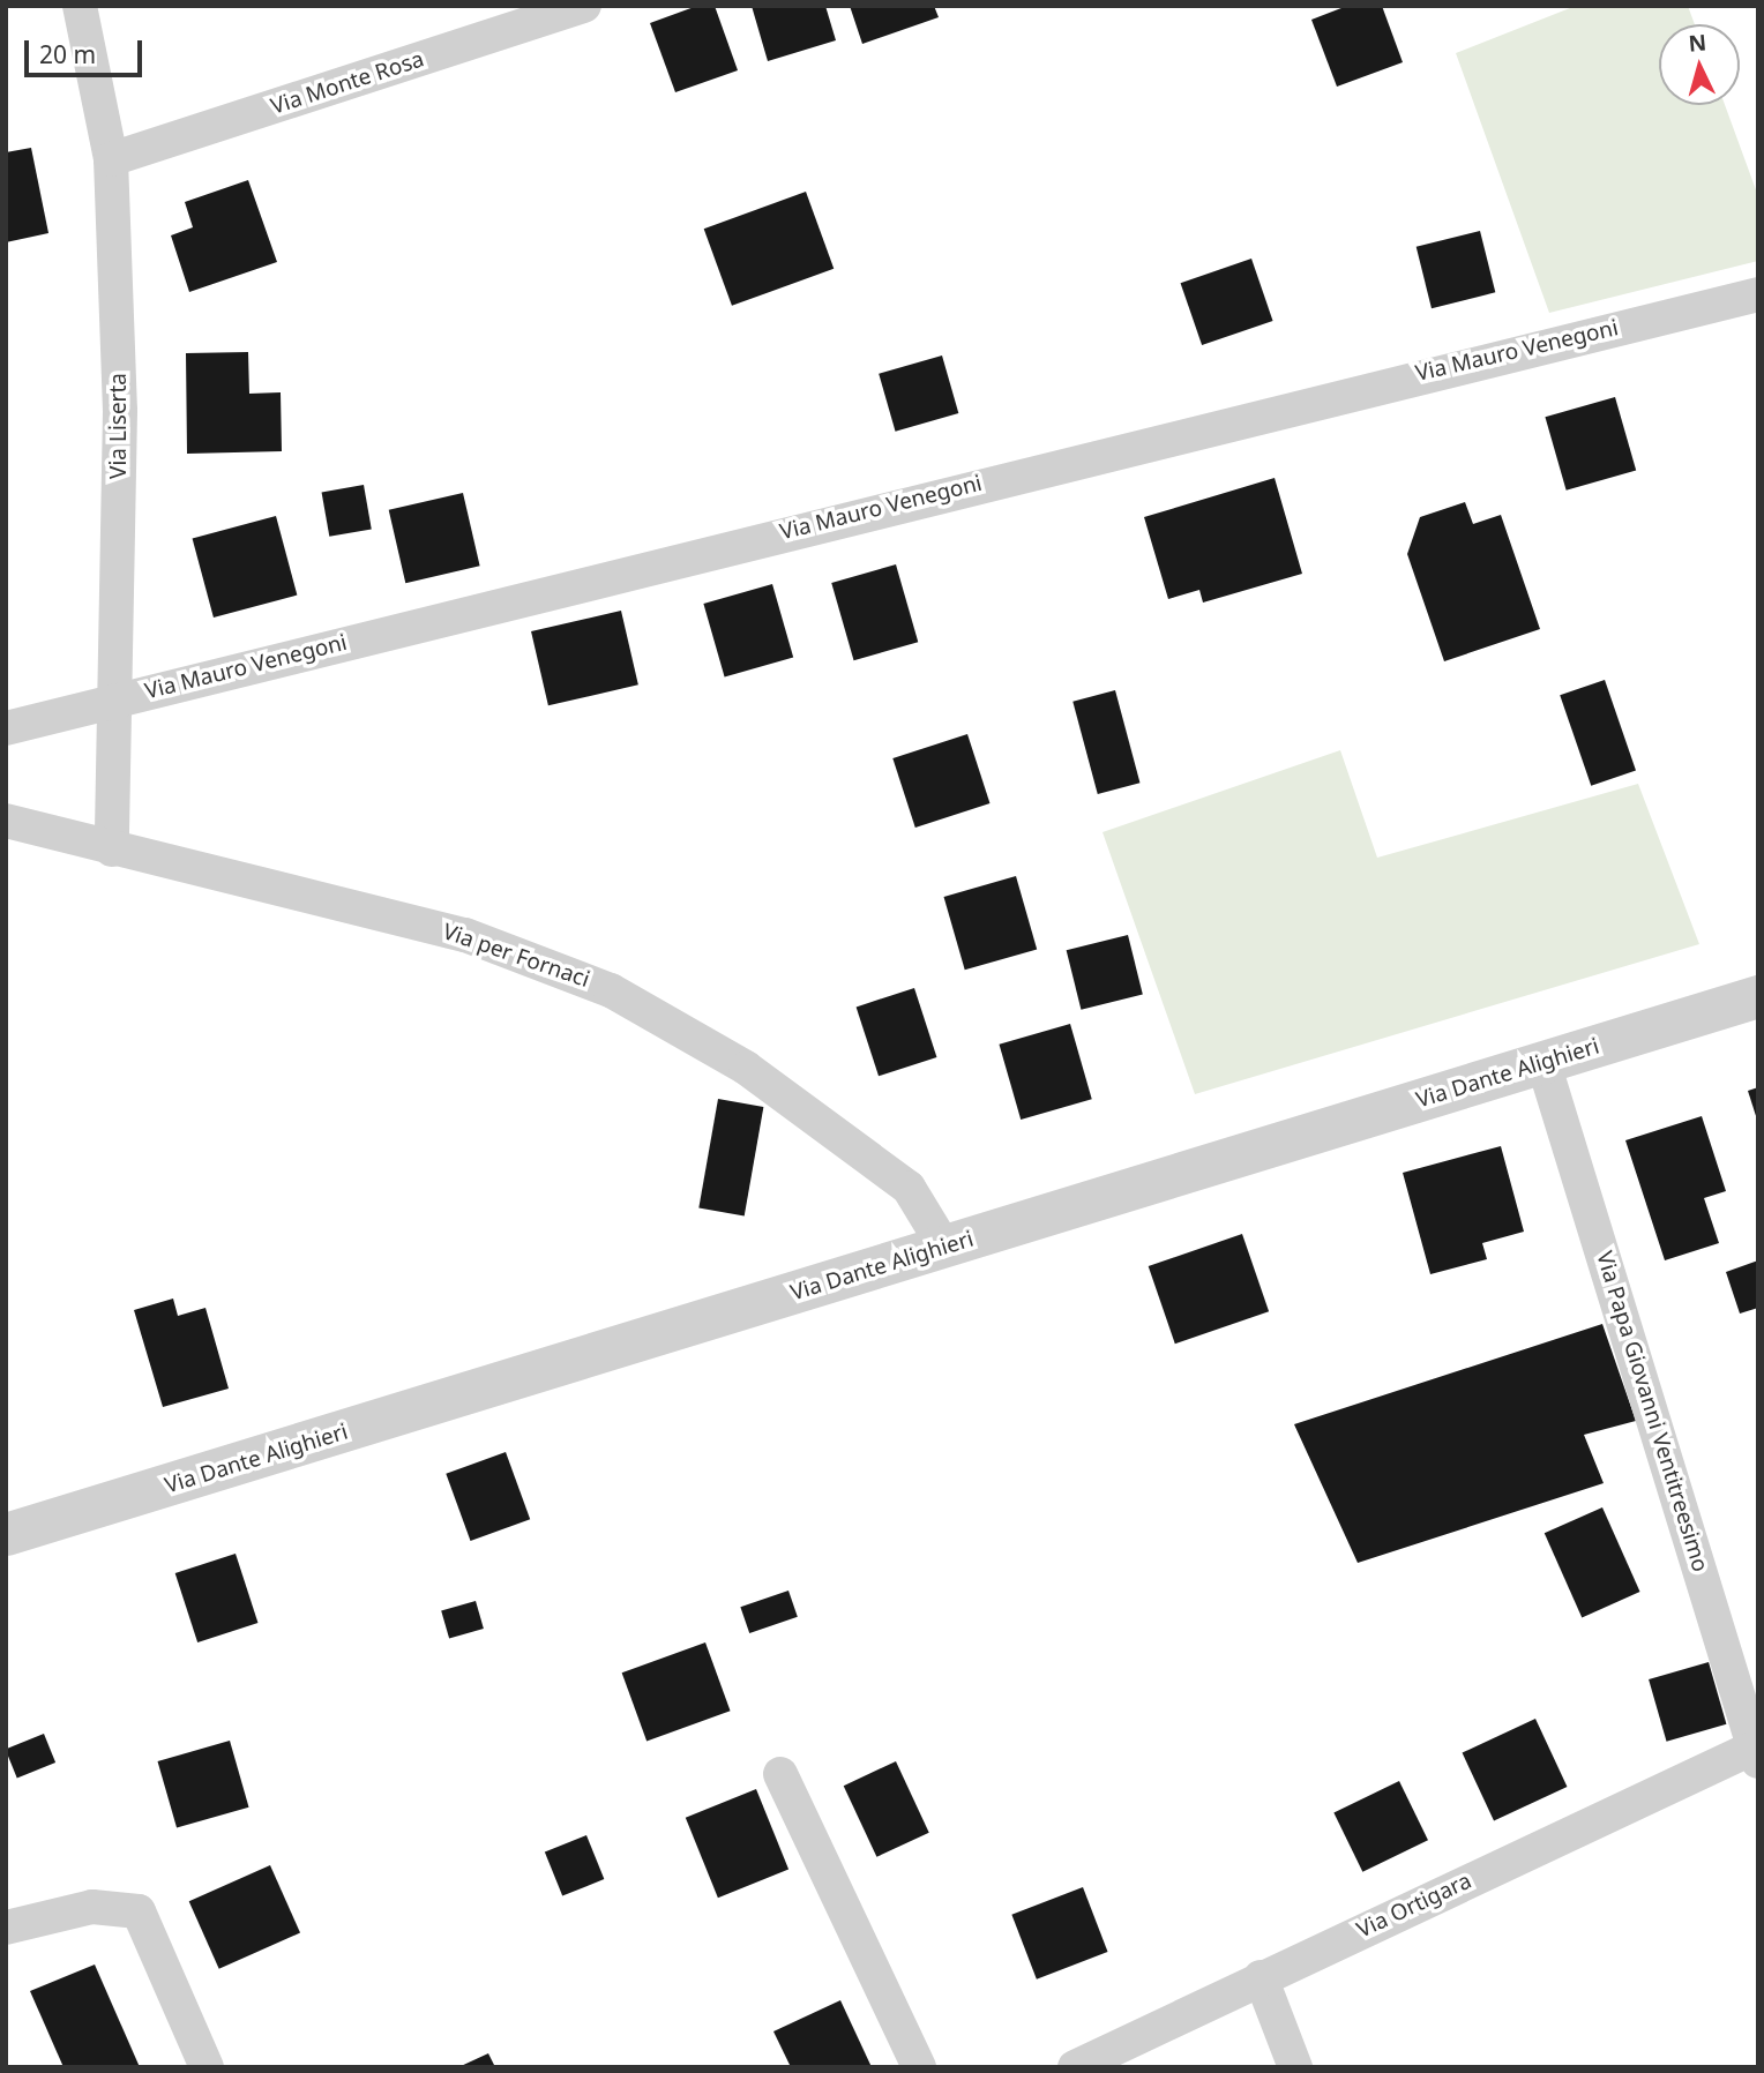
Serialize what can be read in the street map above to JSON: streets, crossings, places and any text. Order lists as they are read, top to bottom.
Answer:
{
  "streets": {
    "street": [
      "Via Monte Rosa",
      "Via Mauro Venegoni",
      "Via Liserta",
      "Via per Fornaci",
      "Via Dante Alighieri",
      "Via Papa Giovanni Ventitreesimo",
      "Via Ortigara"
    ]
  },
  "crossings": [
    ["Via Monte Rosa", "Via Liserta"],
    ["Via Mauro Venegoni", "Via Liserta"],
    ["Via Liserta", "Via per Fornaci"],
    ["Via per Fornaci", "Via Dante Alighieri"],
    ["Via Dante Alighieri", "Via Papa Giovanni Ventitreesimo"],
    ["Via Papa Giovanni Ventitreesimo", "Via Ortigara"]
  ],
  "scale_bar": "20 m",
  "north": "top"
}
